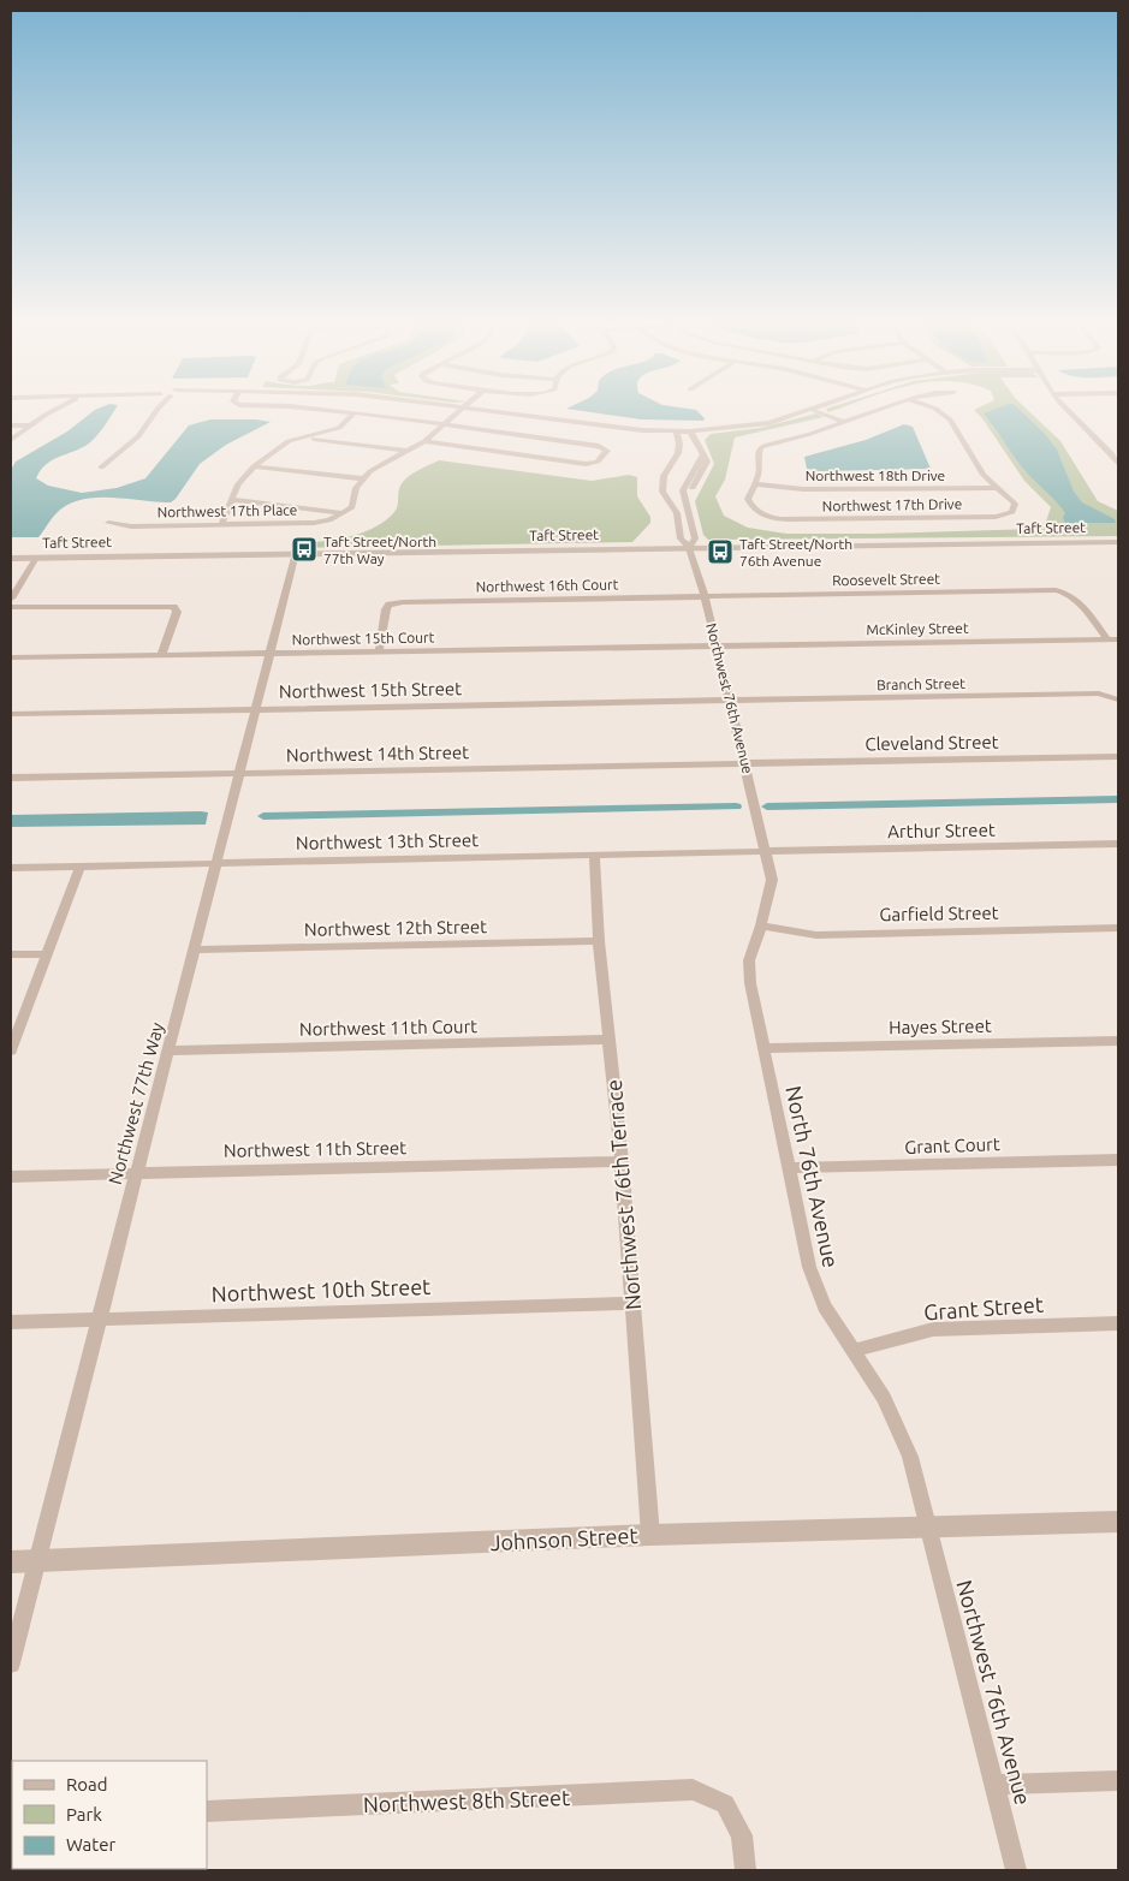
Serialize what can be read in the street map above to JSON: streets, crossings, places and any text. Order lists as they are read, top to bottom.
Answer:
{
  "streets": {
    "street": [
      "Northwest 18th Drive",
      "Northwest 17th Drive",
      "Northwest 17th Place",
      "Taft Street",
      "Roosevelt Street",
      "Northwest 16th Court",
      "McKinley Street",
      "Northwest 15th Court",
      "Branch Street",
      "Northwest 15th Street",
      "Northwest 76th Avenue",
      "Cleveland Street",
      "Northwest 14th Street",
      "Arthur Street",
      "Northwest 13th Street",
      "Garfield Street",
      "Northwest 12th Street",
      "Hayes Street",
      "Northwest 11th Court",
      "Northwest 77th Way",
      "Grant Court",
      "Northwest 11th Street",
      "North 76th Avenue",
      "Northwest 76th Terrace",
      "Northwest 10th Street",
      "Grant Street",
      "Johnson Street",
      "Northwest 8th Street"
    ]
  },
  "crossings": [
    ["Northwest 18th Drive", "Northwest 17th Drive"],
    ["Taft Street", "Northwest 76th Avenue"],
    ["Taft Street", "Northwest 77th Way"],
    ["Roosevelt Street", "Northwest 16th Court"],
    ["Roosevelt Street", "McKinley Street"],
    ["Roosevelt Street", "Northwest 76th Avenue"],
    ["Northwest 16th Court", "Northwest 15th Court"],
    ["Northwest 16th Court", "Northwest 76th Avenue"],
    ["McKinley Street", "Northwest 15th Court"],
    ["McKinley Street", "Northwest 76th Avenue"],
    ["Northwest 15th Court", "Northwest 76th Avenue"],
    ["Northwest 15th Court", "Northwest 77th Way"],
    ["Branch Street", "Northwest 15th Street"],
    ["Branch Street", "Northwest 76th Avenue"],
    ["Northwest 15th Street", "Northwest 76th Avenue"],
    ["Northwest 15th Street", "Northwest 77th Way"],
    ["Northwest 76th Avenue", "Cleveland Street"],
    ["Northwest 76th Avenue", "Northwest 14th Street"],
    ["Northwest 76th Avenue", "Arthur Street"],
    ["Northwest 76th Avenue", "Northwest 13th Street"],
    ["Northwest 76th Avenue", "North 76th Avenue"],
    ["Northwest 76th Avenue", "Johnson Street"],
    ["Cleveland Street", "Northwest 14th Street"],
    ["Northwest 14th Street", "Northwest 77th Way"],
    ["Arthur Street", "Northwest 13th Street"],
    ["Arthur Street", "North 76th Avenue"],
    ["Northwest 13th Street", "Northwest 77th Way"],
    ["Northwest 13th Street", "North 76th Avenue"],
    ["Northwest 13th Street", "Northwest 76th Terrace"],
    ["Garfield Street", "North 76th Avenue"],
    ["Northwest 12th Street", "Northwest 77th Way"],
    ["Northwest 12th Street", "Northwest 76th Terrace"],
    ["Hayes Street", "North 76th Avenue"],
    ["Northwest 11th Court", "Northwest 77th Way"],
    ["Northwest 11th Court", "Northwest 76th Terrace"],
    ["Northwest 77th Way", "Northwest 11th Street"],
    ["Northwest 77th Way", "Northwest 10th Street"],
    ["Northwest 77th Way", "Johnson Street"],
    ["Grant Court", "North 76th Avenue"],
    ["Northwest 11th Street", "Northwest 76th Terrace"],
    ["North 76th Avenue", "Grant Street"],
    ["North 76th Avenue", "Johnson Street"],
    ["Northwest 76th Terrace", "Northwest 10th Street"],
    ["Northwest 76th Terrace", "Johnson Street"]
  ],
  "places": {
    "bus stop": ["Taft Street/North 77th Way", "Taft Street/North 76th Avenue"]
  },
  "legend": ["Road", "Park", "Water"]
}
